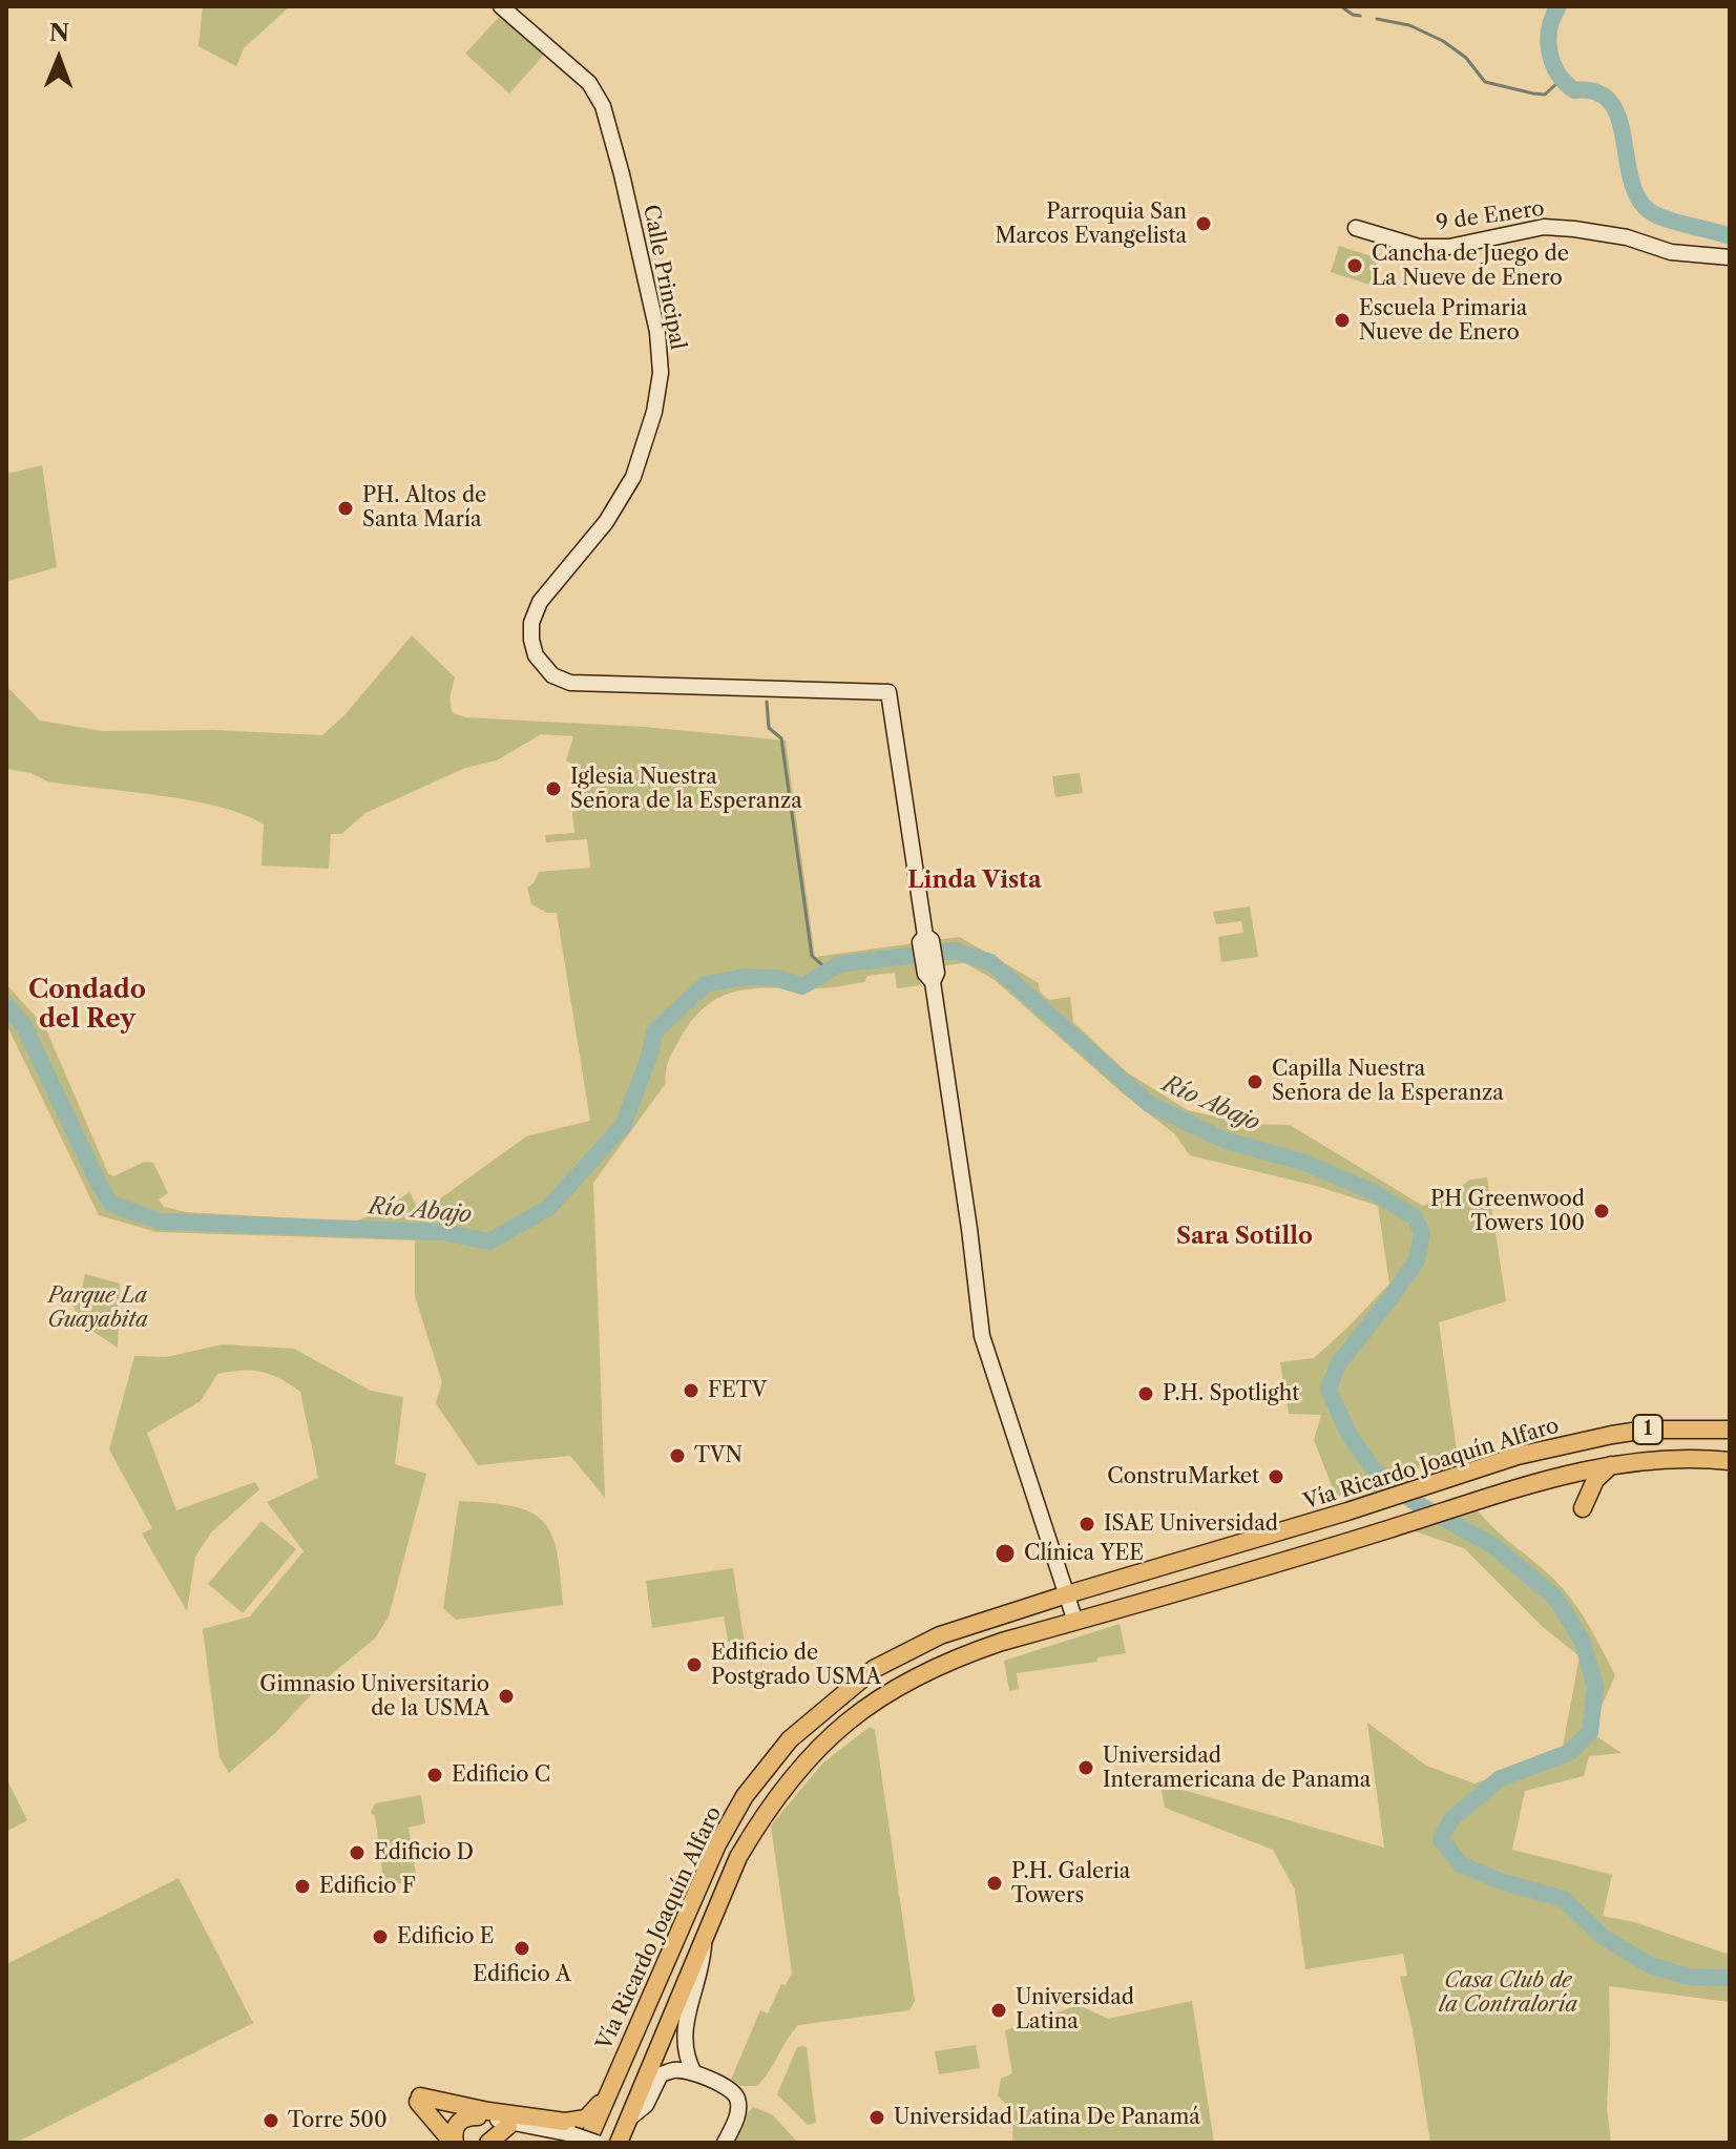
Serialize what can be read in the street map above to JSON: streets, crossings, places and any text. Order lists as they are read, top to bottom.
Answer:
{
  "streets": {
    "main road": ["1", "Vía Ricardo Joaquín Alfaro"],
    "street": ["9 de Enero", "Calle Principal"]
  },
  "crossings": [
    ["Calle Principal", "Vía Ricardo Joaquín Alfaro"]
  ],
  "districts": ["Linda Vista", "Condado del Rey", "Sara Sotillo"],
  "water": ["Río Abajo"],
  "parks": ["Parque La Guayabita", "Casa Club de la Contraloría"],
  "places": [
    "Parroquia San Marcos Evangelista",
    "Cancha de Juego de La Nueve de Enero",
    "Escuela Primaria Nueve de Enero",
    "PH. Altos de Santa María",
    "Iglesia Nuestra Señora de la Esperanza",
    "Capilla Nuestra Señora de la Esperanza",
    "PH Greenwood Towers 100",
    "FETV",
    "P.H. Spotlight",
    "TVN",
    "ConstruMarket",
    "ISAE Universidad",
    "Clínica YEE",
    "Edificio de Postgrado USMA",
    "Gimnasio Universitario de la USMA",
    "Universidad Interamericana de Panama",
    "Edificio C",
    "Edificio D",
    "P.H. Galeria Towers",
    "Edificio F",
    "Edificio E",
    "Edificio A",
    "Universidad Latina",
    "Universidad Latina De Panamá",
    "Torre 500"
  ],
  "north": "top"
}
